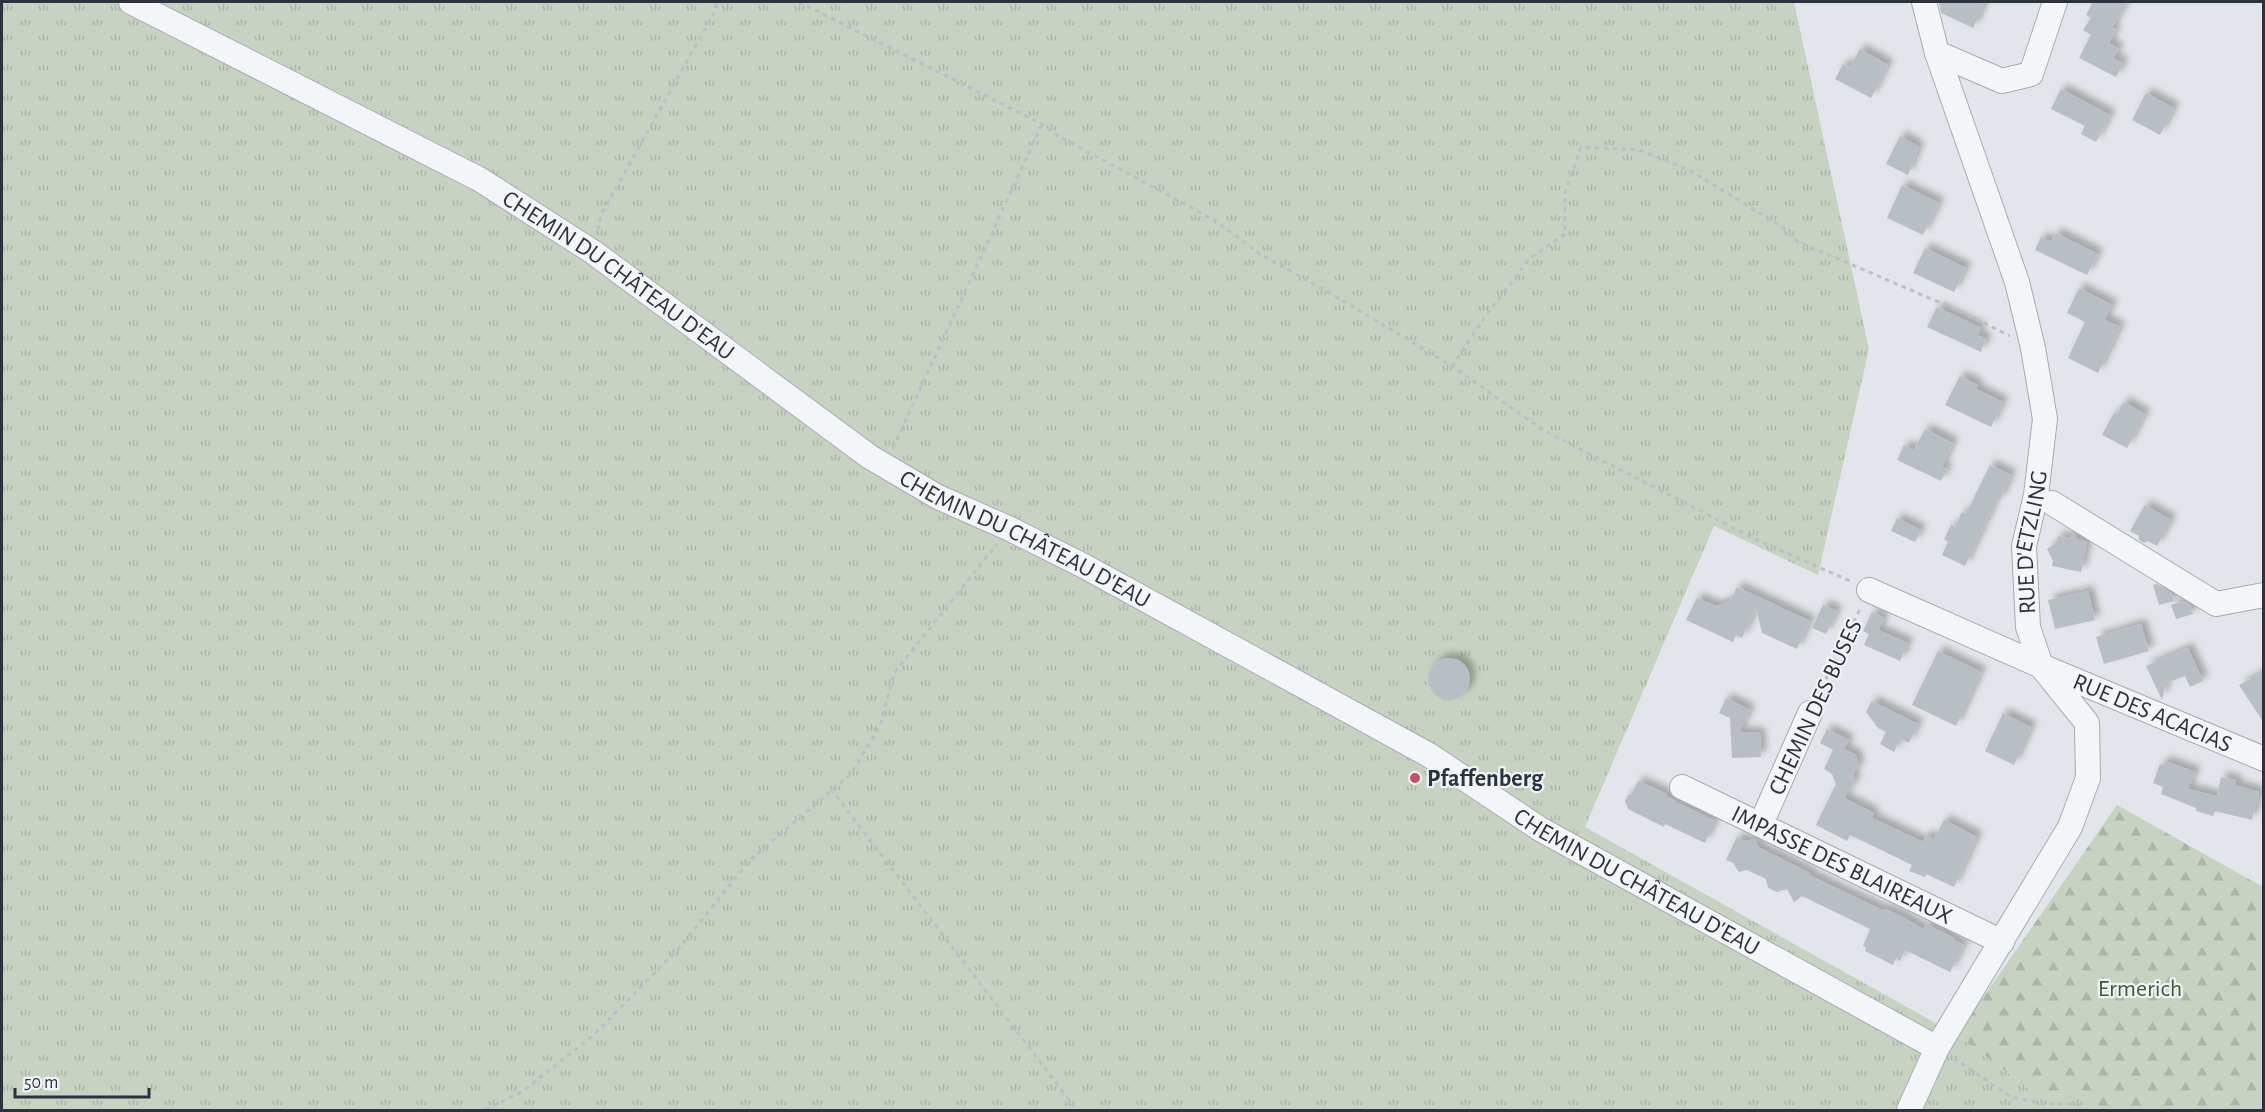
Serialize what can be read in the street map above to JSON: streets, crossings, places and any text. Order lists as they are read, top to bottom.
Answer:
{
  "streets": {
    "street": [
      "CHEMIN DU CHÂTEAU D'EAU",
      "RUE D'ETZLING",
      "CHEMIN DES BUSES",
      "RUE DES ACACIAS",
      "IMPASSE DES BLAIREAUX"
    ]
  },
  "crossings": [
    ["CHEMIN DU CHÂTEAU D'EAU", "RUE D'ETZLING"],
    ["RUE D'ETZLING", "RUE DES ACACIAS"],
    ["RUE D'ETZLING", "IMPASSE DES BLAIREAUX"],
    ["CHEMIN DES BUSES", "RUE DES ACACIAS"],
    ["CHEMIN DES BUSES", "IMPASSE DES BLAIREAUX"]
  ],
  "parks": ["Ermerich"],
  "places": ["Pfaffenberg"],
  "scale_bar": "50 m"
}
